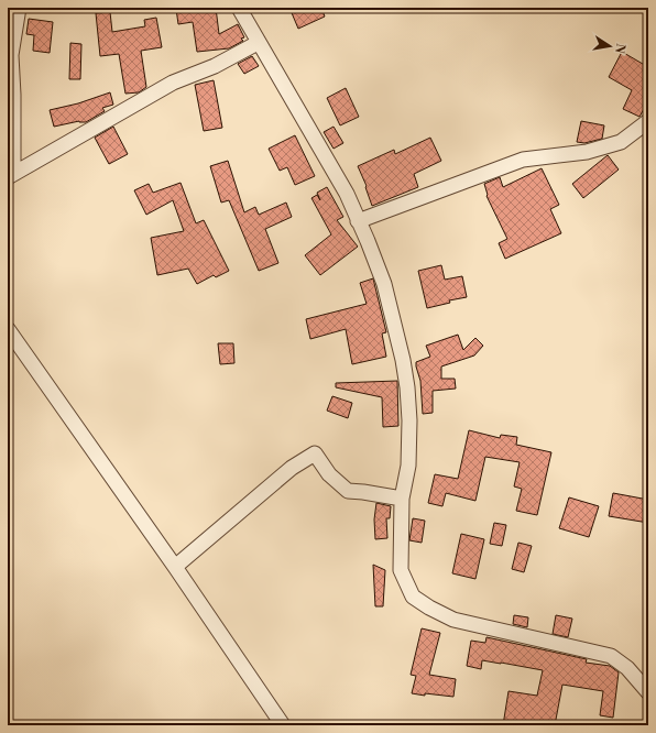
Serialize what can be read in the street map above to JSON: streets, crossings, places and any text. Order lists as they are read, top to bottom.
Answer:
{
  "north": "right"
}
